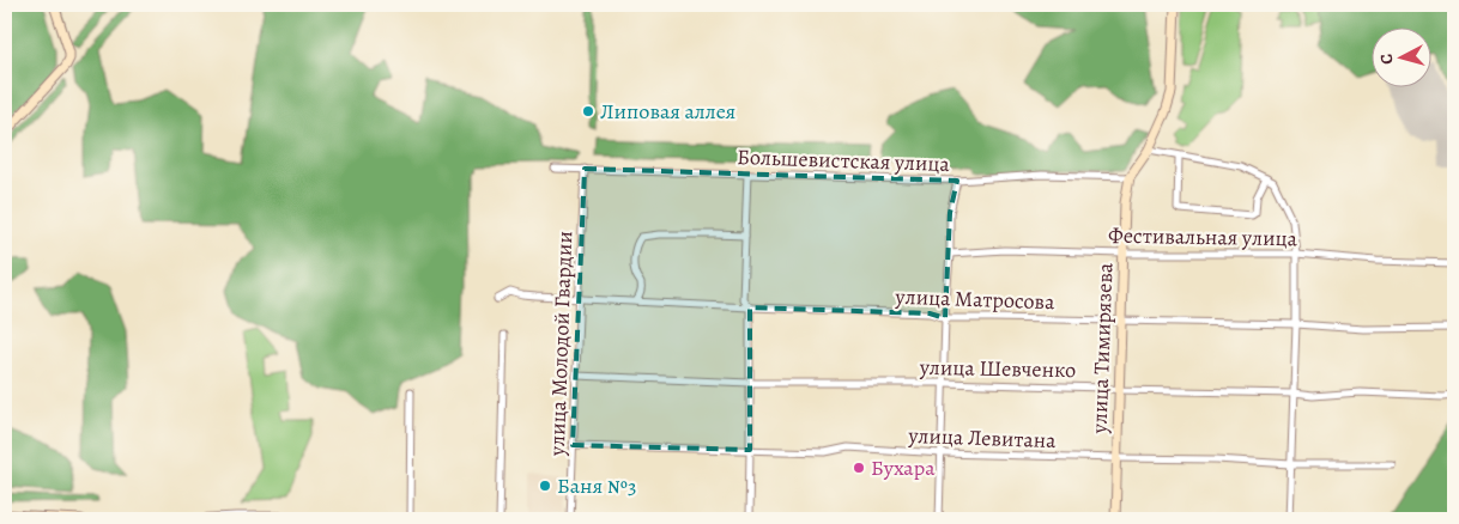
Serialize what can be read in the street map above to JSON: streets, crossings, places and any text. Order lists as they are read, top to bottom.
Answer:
{
  "streets": {
    "street": [
      "Большевистская улица",
      "Фестивальная улица",
      "улица Матросова",
      "улица Молодой Гвардии",
      "улица Тимирязева",
      "улица Шевченко",
      "улица Левитана"
    ]
  },
  "crossings": [
    ["Большевистская улица", "улица Молодой Гвардии"],
    ["Большевистская улица", "улица Тимирязева"],
    ["Фестивальная улица", "улица Тимирязева"],
    ["улица Матросова", "улица Молодой Гвардии"],
    ["улица Матросова", "улица Тимирязева"],
    ["улица Молодой Гвардии", "улица Шевченко"],
    ["улица Молодой Гвардии", "улица Левитана"],
    ["улица Тимирязева", "улица Шевченко"],
    ["улица Тимирязева", "улица Левитана"]
  ],
  "places": ["Липовая аллея", "Бухара", "Баня №3"],
  "north": "left"
}
